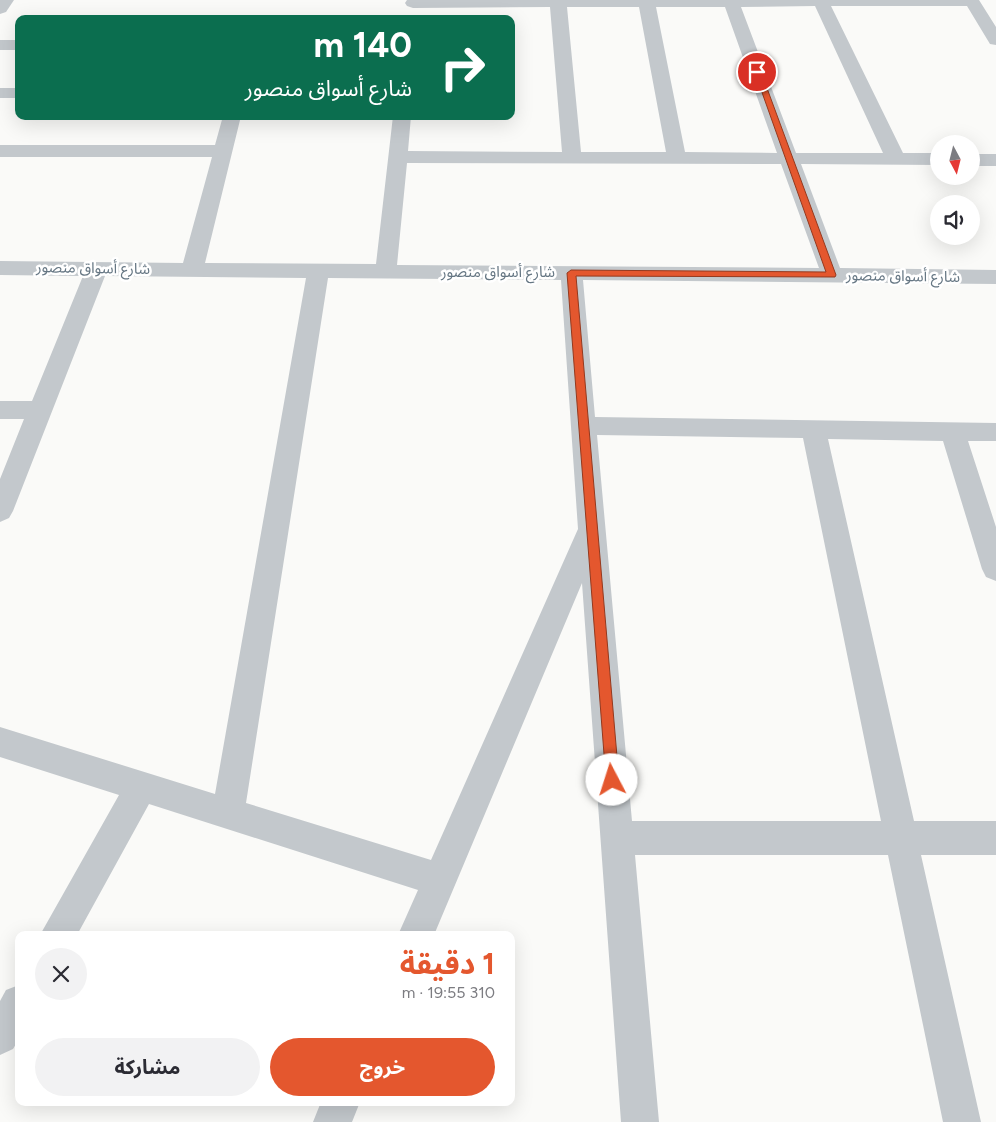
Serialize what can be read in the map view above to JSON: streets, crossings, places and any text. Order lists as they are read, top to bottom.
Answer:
{
  "streets": {
    "street": ["شارع أسواق منصور"]
  },
  "north": "bottom",
  "page": {
    "turn": ["140 m", "شارع أسواق منصور"],
    "heading": ["1 دقيقة", "310 m · 19:55"],
    "buttons": ["خروج", "مشاركة"]
  }
}
